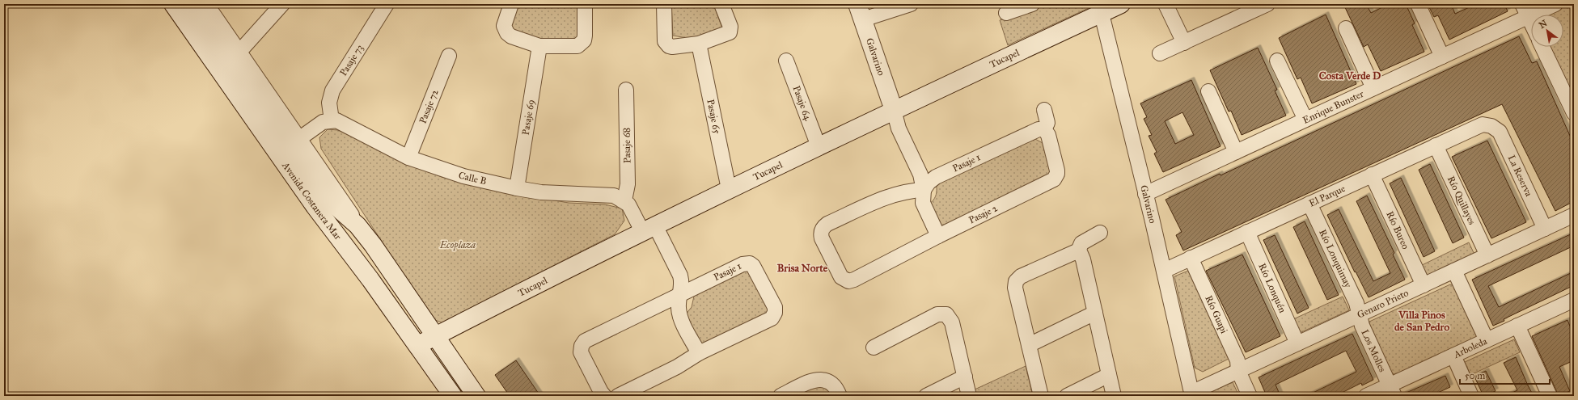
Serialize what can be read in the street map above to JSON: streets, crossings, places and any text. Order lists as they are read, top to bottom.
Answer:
{
  "streets": {
    "main road": ["Galvarino", "Tucapel", "Avenida Costanera Mar"],
    "street": [
      "Pasaje 73",
      "Pasaje 64",
      "Pasaje 72",
      "Enrique Bunster",
      "Pasaje 65",
      "Pasaje 69",
      "Pasaje 68",
      "Pasaje 1",
      "La Reserva",
      "Calle B",
      "El Parque",
      "Río Quillayes",
      "Pasaje 2",
      "Río Bureo",
      "Río Lonquimay",
      "Río Lonquén",
      "Genaro Prieto",
      "Río Guapi",
      "Arboleda",
      "Los Molles"
    ]
  },
  "crossings": [
    ["Galvarino", "Tucapel"],
    ["Galvarino", "Enrique Bunster"],
    ["Galvarino", "El Parque"],
    ["Galvarino", "Genaro Prieto"],
    ["Tucapel", "Pasaje 64"],
    ["Tucapel", "Pasaje 65"],
    ["Tucapel", "Avenida Costanera Mar"],
    ["Pasaje 73", "Calle B"],
    ["Pasaje 72", "Calle B"],
    ["Pasaje 69", "Calle B"],
    ["Pasaje 68", "Calle B"],
    ["Pasaje 1", "Pasaje 2"],
    ["La Reserva", "El Parque"],
    ["La Reserva", "Genaro Prieto"],
    ["El Parque", "Río Quillayes"],
    ["El Parque", "Río Bureo"],
    ["El Parque", "Río Lonquimay"],
    ["El Parque", "Río Lonquén"],
    ["El Parque", "Río Guapi"],
    ["Río Quillayes", "Genaro Prieto"],
    ["Río Bureo", "Genaro Prieto"],
    ["Río Lonquimay", "Genaro Prieto"],
    ["Río Lonquimay", "Los Molles"],
    ["Río Lonquén", "Genaro Prieto"],
    ["Genaro Prieto", "Río Guapi"],
    ["Genaro Prieto", "Los Molles"],
    ["Arboleda", "Los Molles"]
  ],
  "districts": ["Costa Verde D", "Brisa Norte", "Villa Pinos de San Pedro"],
  "parks": ["Ecoplaza"],
  "scale_bar": "50 m",
  "north": "top left"
}
